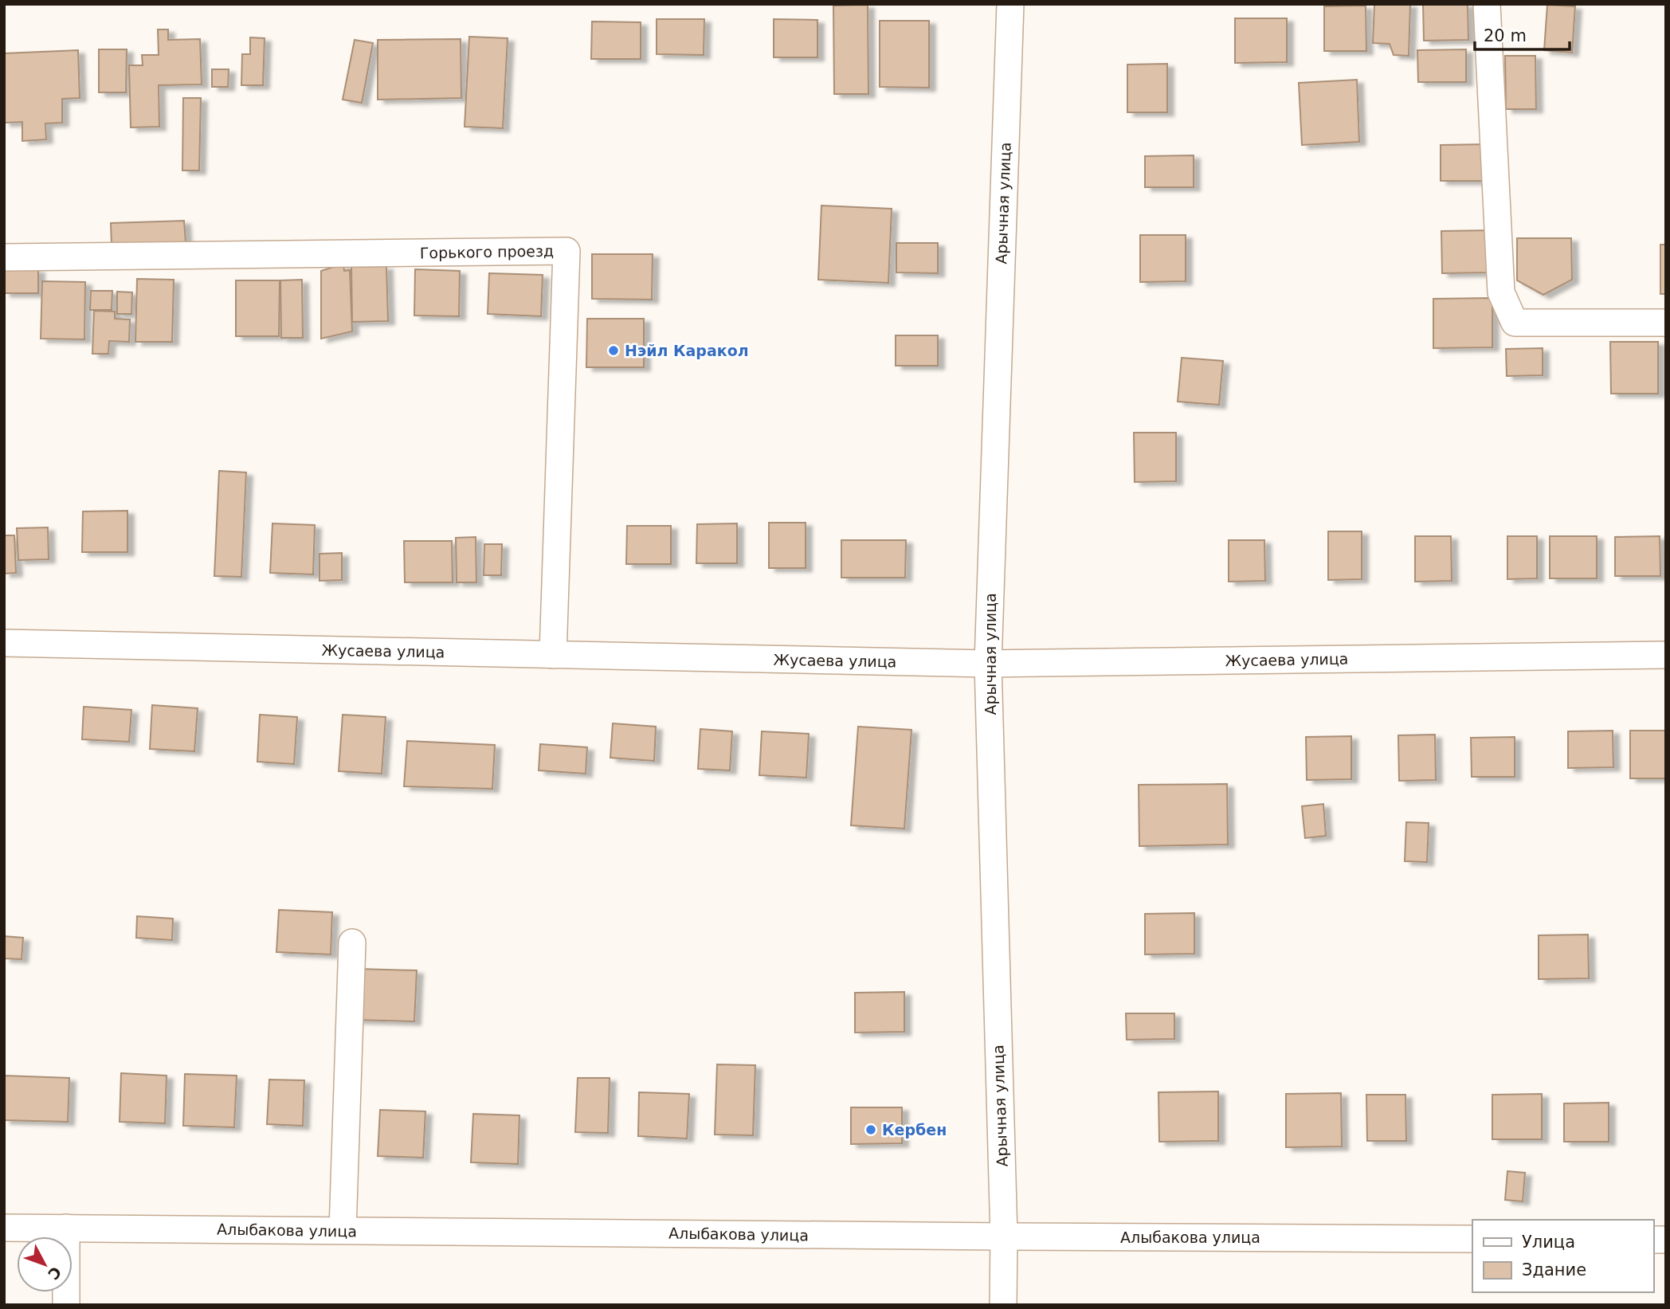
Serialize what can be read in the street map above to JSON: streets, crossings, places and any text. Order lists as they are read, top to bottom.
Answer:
{
  "streets": {
    "street": [
      "Арычная улица",
      "Горького проезд",
      "Жусаева улица",
      "Алыбакова улица"
    ]
  },
  "crossings": [
    ["Арычная улица", "Жусаева улица"],
    ["Арычная улица", "Алыбакова улица"],
    ["Горького проезд", "Жусаева улица"]
  ],
  "places": ["Нэйл Каракол", "Кербен"],
  "legend": ["Улица", "Здание"],
  "scale_bar": "20 m",
  "north": "bottom right"
}
